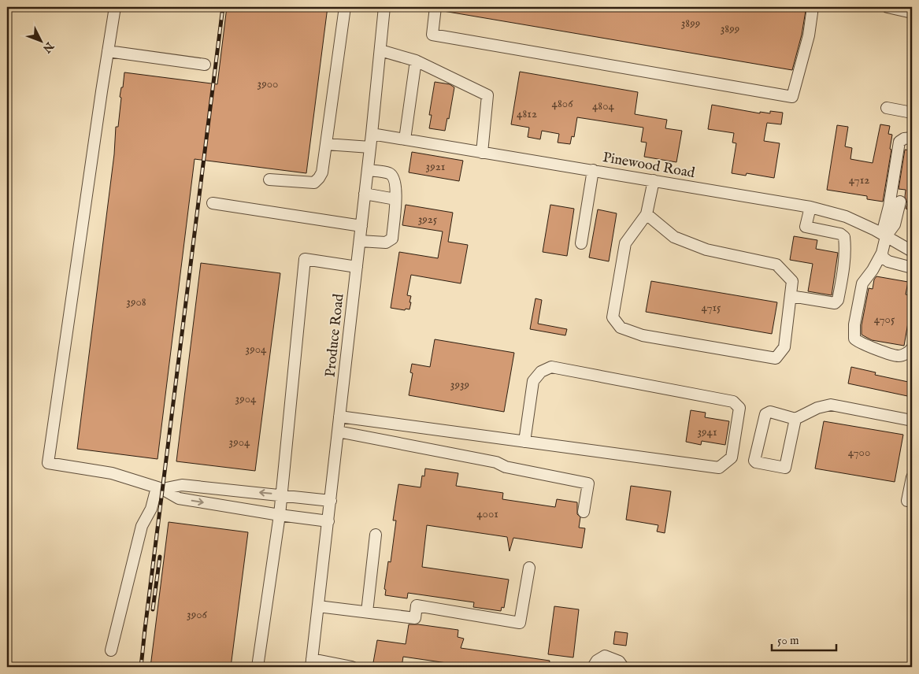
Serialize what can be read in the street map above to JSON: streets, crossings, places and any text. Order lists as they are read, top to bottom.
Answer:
{
  "streets": {
    "street": ["Pinewood Road", "Produce Road"]
  },
  "crossings": [
    ["Pinewood Road", "Produce Road"]
  ],
  "house_numbers": [
    "3899",
    "3899",
    "3900",
    "4806",
    "4804",
    "4812",
    "3921",
    "4712",
    "3925",
    "3908",
    "4715",
    "4705",
    "3904",
    "3939",
    "3904",
    "3941",
    "3904",
    "4700",
    "4001",
    "3906"
  ],
  "scale_bar": "50 m",
  "north": "bottom right"
}
